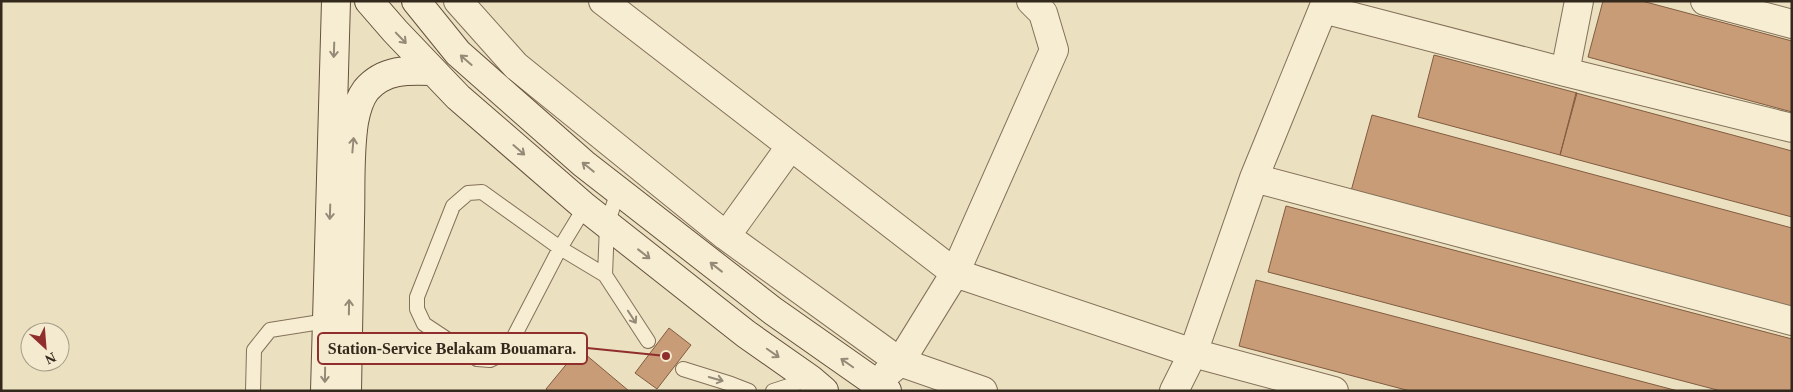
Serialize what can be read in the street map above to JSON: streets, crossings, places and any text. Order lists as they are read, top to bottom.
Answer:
{
  "places": ["Station-Service Belakam Bouamara."],
  "north": "bottom right"
}
